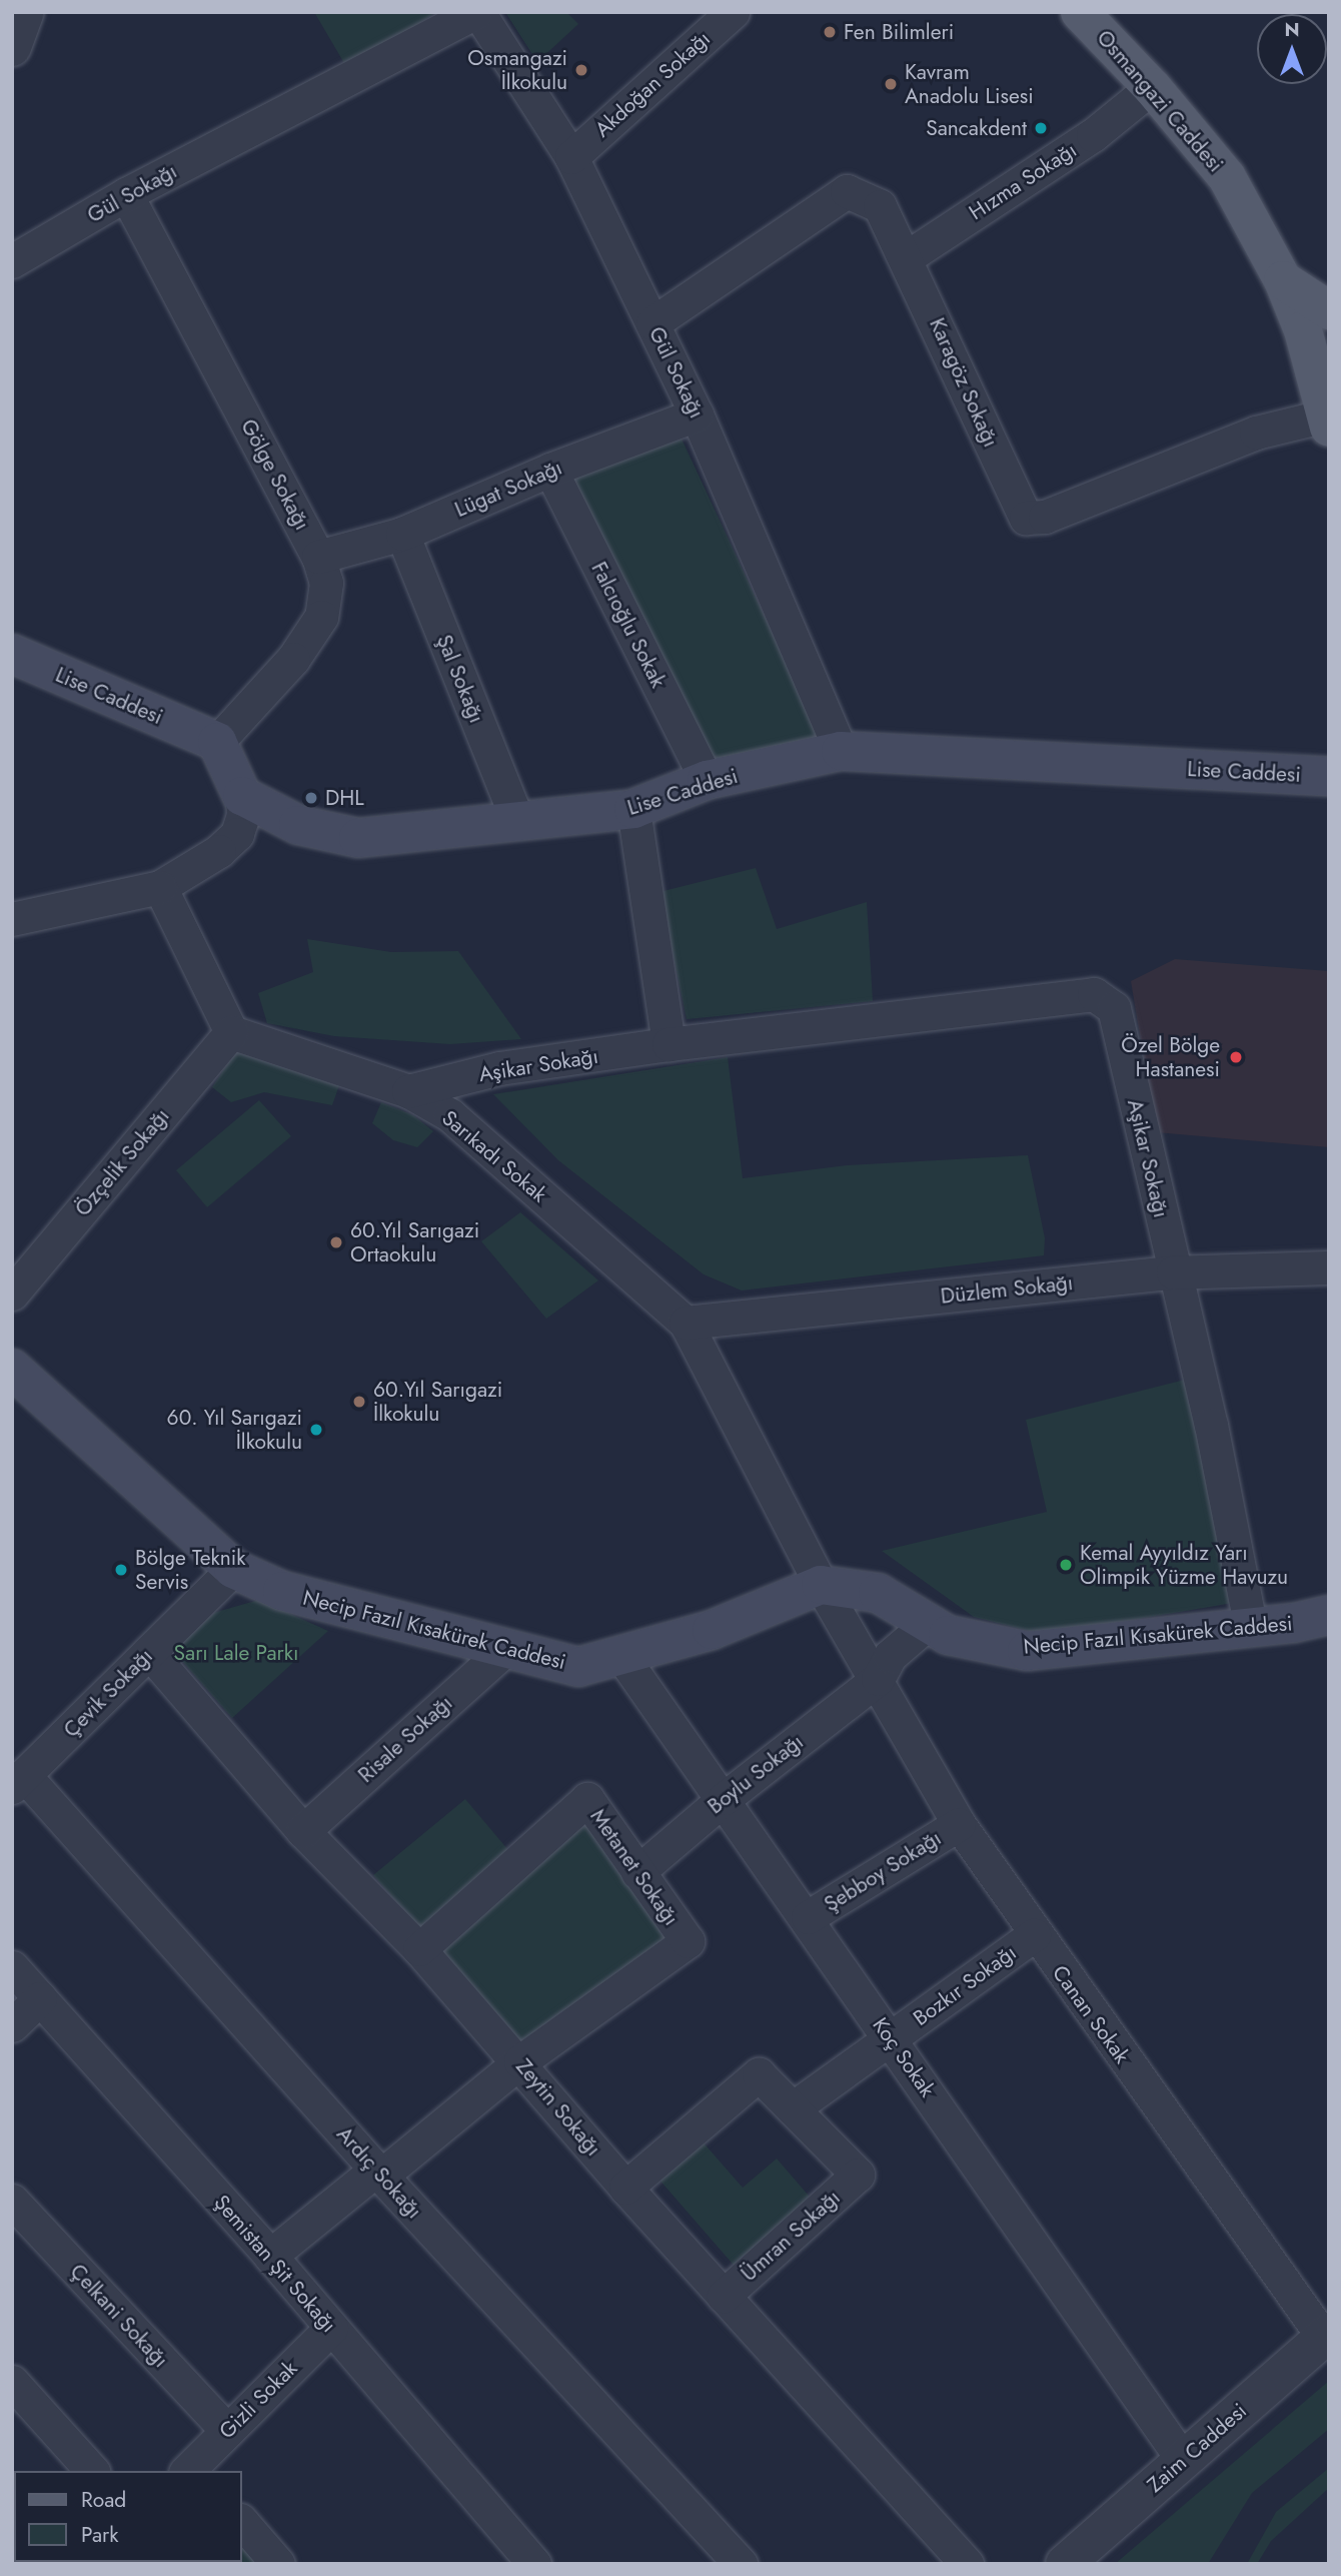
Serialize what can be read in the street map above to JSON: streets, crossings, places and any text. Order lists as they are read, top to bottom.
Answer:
{
  "streets": {
    "main road": ["Osmangazi Caddesi", "Lise Caddesi", "Necip Fazıl Kısakürek Caddesi"],
    "street": [
      "Akdoğan Sokağı",
      "Hızma Sokağı",
      "Gül Sokağı",
      "Karagöz Sokağı",
      "Gölge Sokağı",
      "Lügat Sokağı",
      "Falcıoğlu Sokak",
      "Şal Sokağı",
      "Aşikar Sokağı",
      "Sarıkadı Sokak",
      "Özçelik Sokağı",
      "Düzlem Sokağı",
      "Çevik Sokağı",
      "Risale Sokağı",
      "Boylu Sokağı",
      "Metanet Sokağı",
      "Şebboy Sokağı",
      "Bozkır Sokağı",
      "Canan Sokak",
      "Koç Sokak",
      "Zeytin Sokağı",
      "Ardıç Sokağı",
      "Ümran Sokağı",
      "Şemistan Şit Sokağı",
      "Çelkani Sokağı",
      "Gizli Sokak",
      "Zaim Caddesi"
    ]
  },
  "crossings": [
    ["Akdoğan Sokağı", "Gül Sokağı"],
    ["Osmangazi Caddesi", "Hızma Sokağı"],
    ["Osmangazi Caddesi", "Karagöz Sokağı"],
    ["Hızma Sokağı", "Karagöz Sokağı"],
    ["Gül Sokağı", "Karagöz Sokağı"],
    ["Gül Sokağı", "Gölge Sokağı"],
    ["Gül Sokağı", "Lügat Sokağı"],
    ["Gül Sokağı", "Lise Caddesi"],
    ["Gölge Sokağı", "Lügat Sokağı"],
    ["Gölge Sokağı", "Lise Caddesi"],
    ["Lügat Sokağı", "Falcıoğlu Sokak"],
    ["Lügat Sokağı", "Şal Sokağı"],
    ["Falcıoğlu Sokak", "Lise Caddesi"],
    ["Şal Sokağı", "Lise Caddesi"],
    ["Aşikar Sokağı", "Sarıkadı Sokak"],
    ["Aşikar Sokağı", "Düzlem Sokağı"],
    ["Aşikar Sokağı", "Necip Fazıl Kısakürek Caddesi"],
    ["Sarıkadı Sokak", "Özçelik Sokağı"],
    ["Sarıkadı Sokak", "Düzlem Sokağı"],
    ["Sarıkadı Sokak", "Necip Fazıl Kısakürek Caddesi"],
    ["Sarıkadı Sokak", "Canan Sokak"],
    ["Necip Fazıl Kısakürek Caddesi", "Çevik Sokağı"],
    ["Necip Fazıl Kısakürek Caddesi", "Risale Sokağı"],
    ["Necip Fazıl Kısakürek Caddesi", "Canan Sokak"],
    ["Necip Fazıl Kısakürek Caddesi", "Koç Sokak"],
    ["Çevik Sokağı", "Zeytin Sokağı"],
    ["Çevik Sokağı", "Ardıç Sokağı"],
    ["Risale Sokağı", "Zeytin Sokağı"],
    ["Boylu Sokağı", "Metanet Sokağı"],
    ["Boylu Sokağı", "Canan Sokak"],
    ["Boylu Sokağı", "Koç Sokak"],
    ["Metanet Sokağı", "Zeytin Sokağı"],
    ["Metanet Sokağı", "Ardıç Sokağı"],
    ["Metanet Sokağı", "Şemistan Şit Sokağı"],
    ["Şebboy Sokağı", "Canan Sokak"],
    ["Şebboy Sokağı", "Koç Sokak"],
    ["Bozkır Sokağı", "Canan Sokak"],
    ["Bozkır Sokağı", "Koç Sokak"],
    ["Bozkır Sokağı", "Ümran Sokağı"],
    ["Canan Sokak", "Zaim Caddesi"],
    ["Koç Sokak", "Zaim Caddesi"],
    ["Zeytin Sokağı", "Ümran Sokağı"],
    ["Şemistan Şit Sokağı", "Gizli Sokak"],
    ["Çelkani Sokağı", "Gizli Sokak"]
  ],
  "parks": ["Sarı Lale Parkı"],
  "places": [
    "Fen Bilimleri",
    "Osmangazi İlkokulu",
    "Kavram Anadolu Lisesi",
    "Sancakdent",
    "DHL",
    "Özel Bölge Hastanesi",
    "60.Yıl Sarıgazi Ortaokulu",
    "60.Yıl Sarıgazi İlkokulu",
    "60. Yıl Sarıgazi İlkokulu",
    "Kemal Ayyıldız Yarı Olimpik Yüzme Havuzu",
    "Bölge Teknik Servis"
  ],
  "legend": ["Road", "Park"],
  "north": "top"
}
